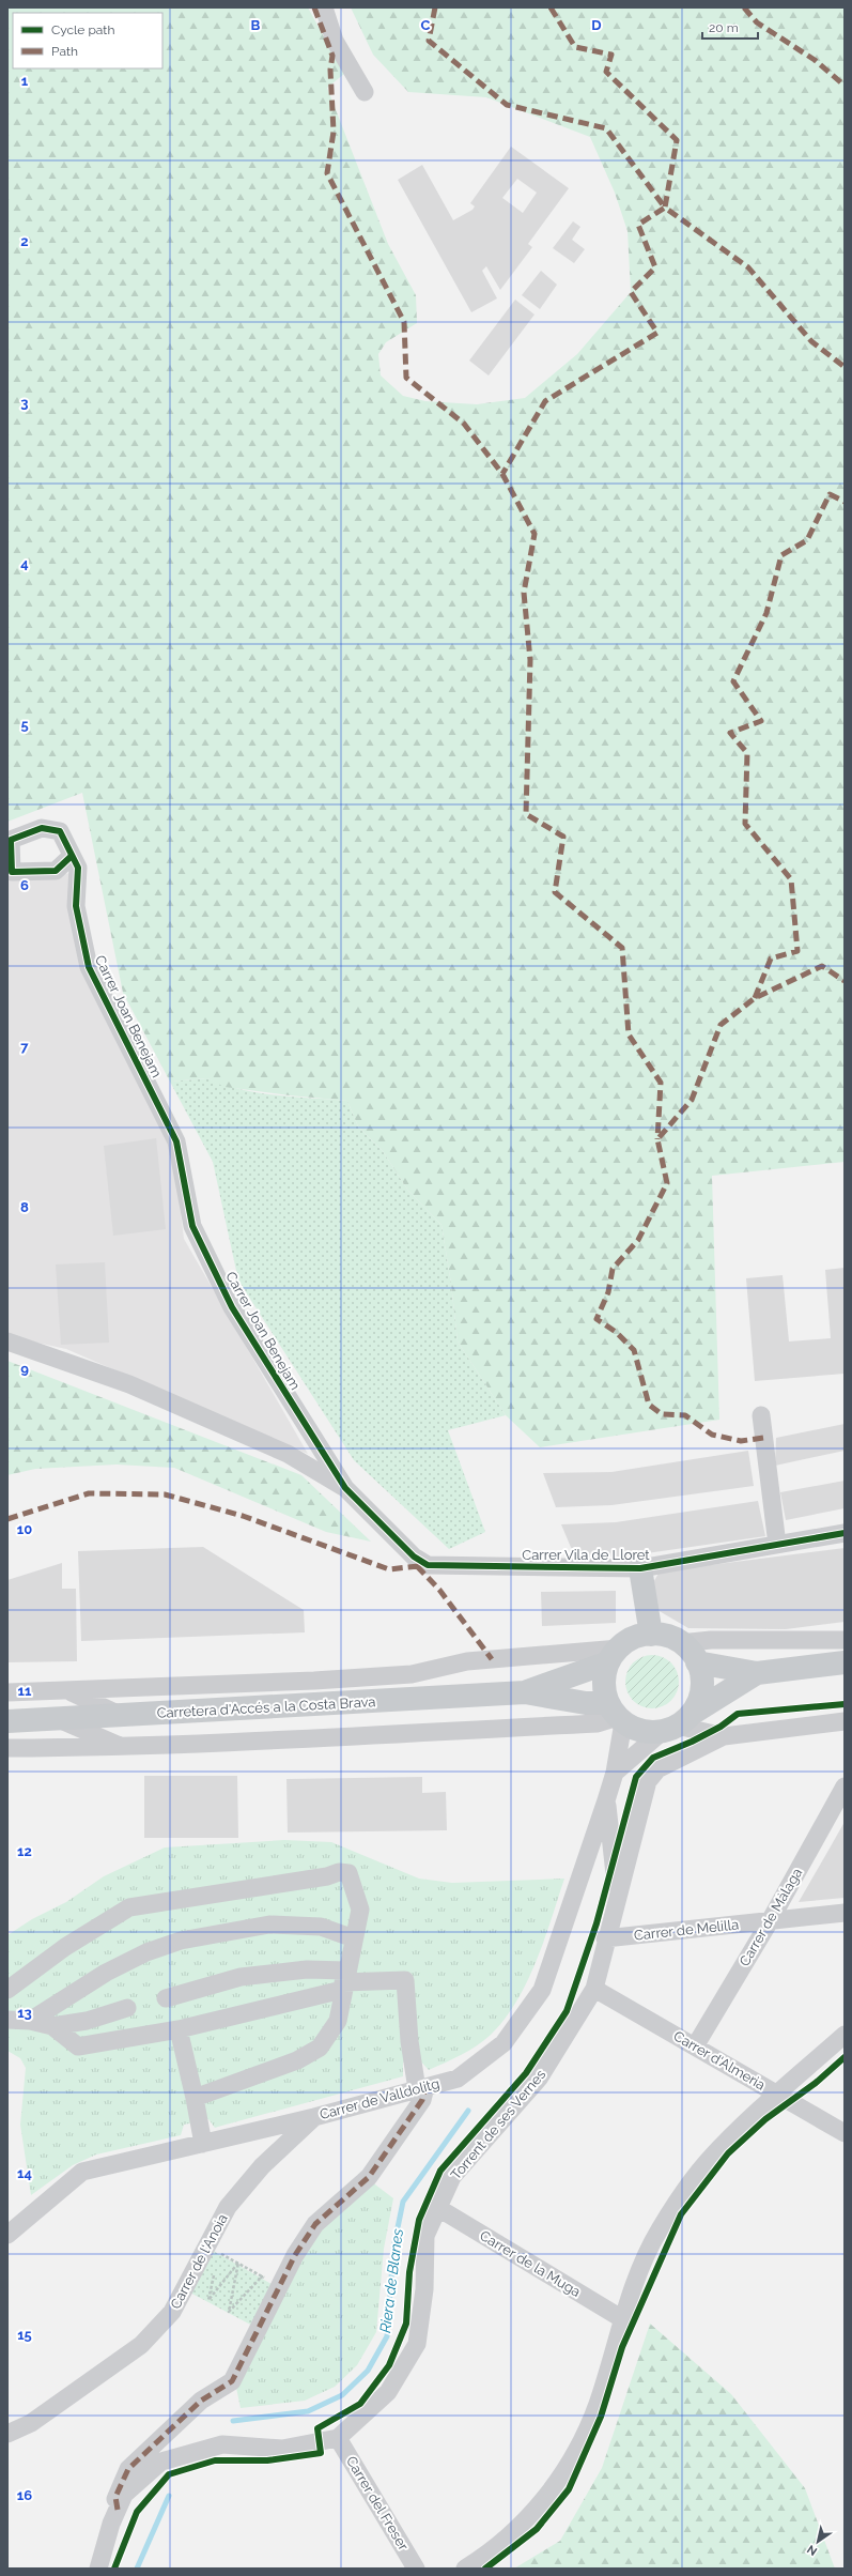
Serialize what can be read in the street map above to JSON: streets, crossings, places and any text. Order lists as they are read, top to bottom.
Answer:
{
  "streets": {
    "main road": ["Carretera d'Accés a la Costa Brava"],
    "street": [
      "Carrer Joan Benejam",
      "Carrer Vila de Lloret",
      "Carrer de Màlaga",
      "Carrer de Melilla",
      "Carrer d'Almeria",
      "Carrer de Valldolitg",
      "Torrent de ses Vernes",
      "Carrer de l'Anoia",
      "Carrer de la Muga",
      "Carrer del Freser"
    ]
  },
  "crossings": [
    ["Carrer Joan Benejam", "Carrer Vila de Lloret"],
    ["Carretera d'Accés a la Costa Brava", "Carrer de Valldolitg"],
    ["Carrer de Màlaga", "Carrer de Melilla"],
    ["Carrer de Màlaga", "Carrer d'Almeria"],
    ["Carrer de Melilla", "Torrent de ses Vernes"],
    ["Carrer d'Almeria", "Torrent de ses Vernes"],
    ["Carrer de Valldolitg", "Torrent de ses Vernes"],
    ["Carrer de Valldolitg", "Carrer de l'Anoia"],
    ["Torrent de ses Vernes", "Carrer de la Muga"],
    ["Torrent de ses Vernes", "Carrer del Freser"]
  ],
  "water": ["Riera de Blanes"],
  "legend": ["Cycle path", "Path"],
  "scale_bar": "20 m",
  "north": "bottom left",
  "grid": {
    "columns": ["B", "C", "D"],
    "rows": [
      "1",
      "2",
      "3",
      "4",
      "5",
      "6",
      "7",
      "8",
      "9",
      "10",
      "11",
      "12",
      "13",
      "14",
      "15",
      "16"
    ]
  }
}
